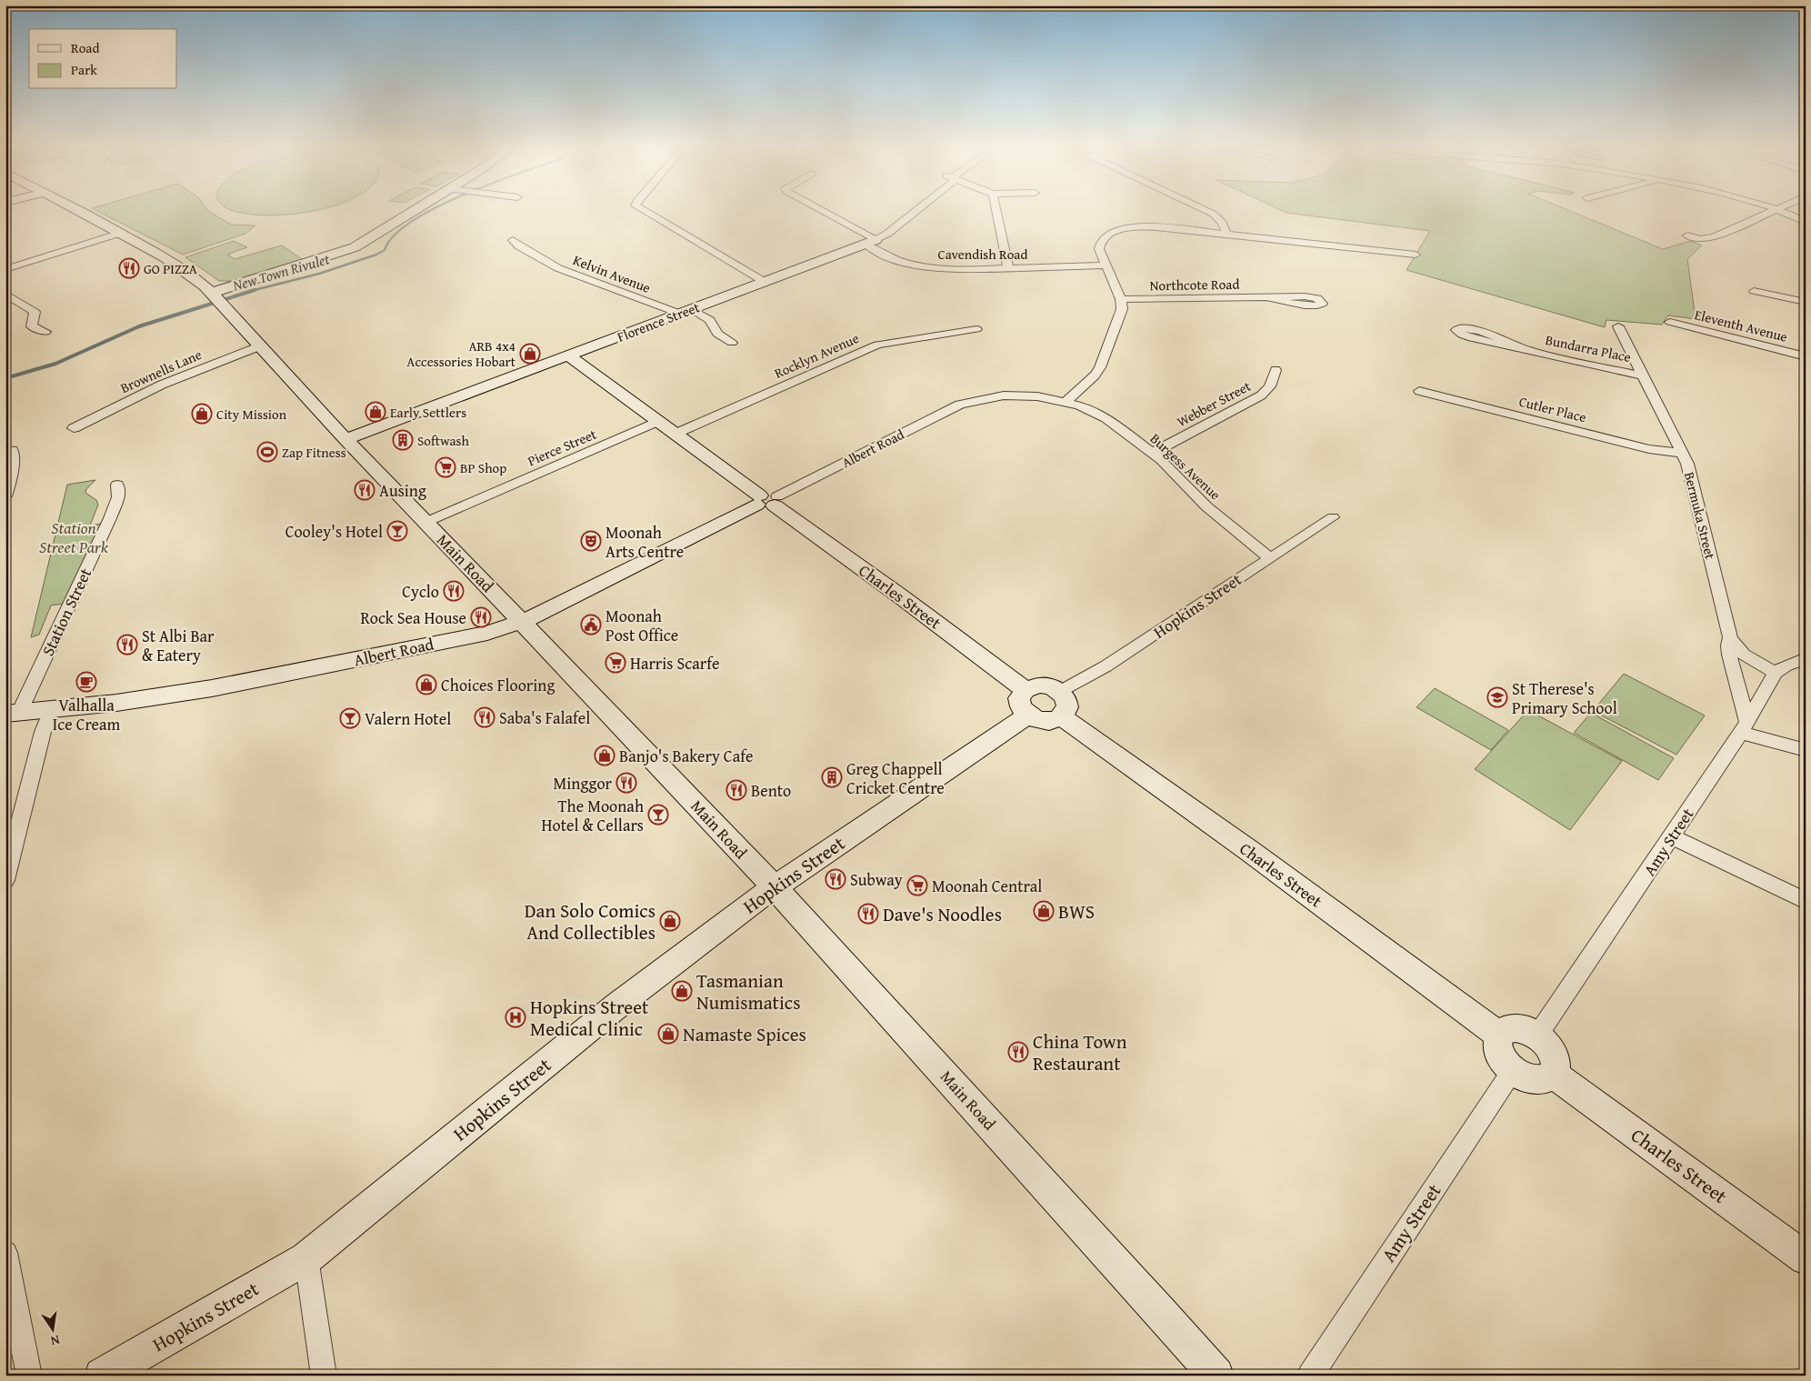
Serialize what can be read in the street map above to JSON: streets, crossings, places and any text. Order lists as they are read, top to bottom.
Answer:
{
  "streets": {
    "street": [
      "Cavendish Road",
      "Kelvin Avenue",
      "Northcote Road",
      "Florence Street",
      "Eleventh Avenue",
      "Bundarra Place",
      "Rocklyn Avenue",
      "Brownells Lane",
      "Webber Street",
      "Cutler Place",
      "Pierce Street",
      "Albert Road",
      "Burgess Avenue",
      "Bermuka Street",
      "Main Road",
      "Charles Street",
      "Hopkins Street",
      "Station Street",
      "Amy Street"
    ]
  },
  "crossings": [
    ["Cavendish Road", "Florence Street"],
    ["Kelvin Avenue", "Florence Street"],
    ["Florence Street", "Main Road"],
    ["Florence Street", "Charles Street"],
    ["Bundarra Place", "Bermuka Street"],
    ["Rocklyn Avenue", "Charles Street"],
    ["Brownells Lane", "Main Road"],
    ["Webber Street", "Burgess Avenue"],
    ["Cutler Place", "Bermuka Street"],
    ["Pierce Street", "Main Road"],
    ["Pierce Street", "Charles Street"],
    ["Albert Road", "Burgess Avenue"],
    ["Albert Road", "Main Road"],
    ["Albert Road", "Charles Street"],
    ["Albert Road", "Station Street"],
    ["Burgess Avenue", "Hopkins Street"],
    ["Bermuka Street", "Amy Street"],
    ["Main Road", "Hopkins Street"],
    ["Charles Street", "Hopkins Street"],
    ["Charles Street", "Amy Street"]
  ],
  "water": ["New Town Rivulet"],
  "parks": ["Station Street Park"],
  "places": {
    "restaurant": [
      "GO PIZZA",
      "Ausing",
      "Cyclo",
      "Rock Sea House",
      "St Albi Bar & Eatery",
      "Saba's Falafel",
      "Minggor",
      "Bento",
      "Subway",
      "Dave's Noodles",
      "China Town Restaurant"
    ],
    "shop": [
      "ARB 4x4 Accessories Hobart",
      "Early Settlers",
      "City Mission",
      "Choices Flooring",
      "Banjo's Bakery Cafe",
      "BWS",
      "Dan Solo Comics And Collectibles",
      "Tasmanian Numismatics",
      "Namaste Spices"
    ],
    "building": ["Softwash", "Greg Chappell Cricket Centre"],
    "sports": ["Zap Fitness"],
    "supermarket": ["BP Shop", "Harris Scarfe", "Moonah Central"],
    "bar": ["Cooley's Hotel", "Valern Hotel", "The Moonah Hotel & Cellars"],
    "theatre": ["Moonah Arts Centre"],
    "public building": ["Moonah Post Office"],
    "cafe": ["Valhalla Ice Cream"],
    "school or university": ["St Therese's Primary School"],
    "hospital": ["Hopkins Street Medical Clinic"]
  },
  "legend": ["Road", "Park"],
  "north": "bottom"
}
